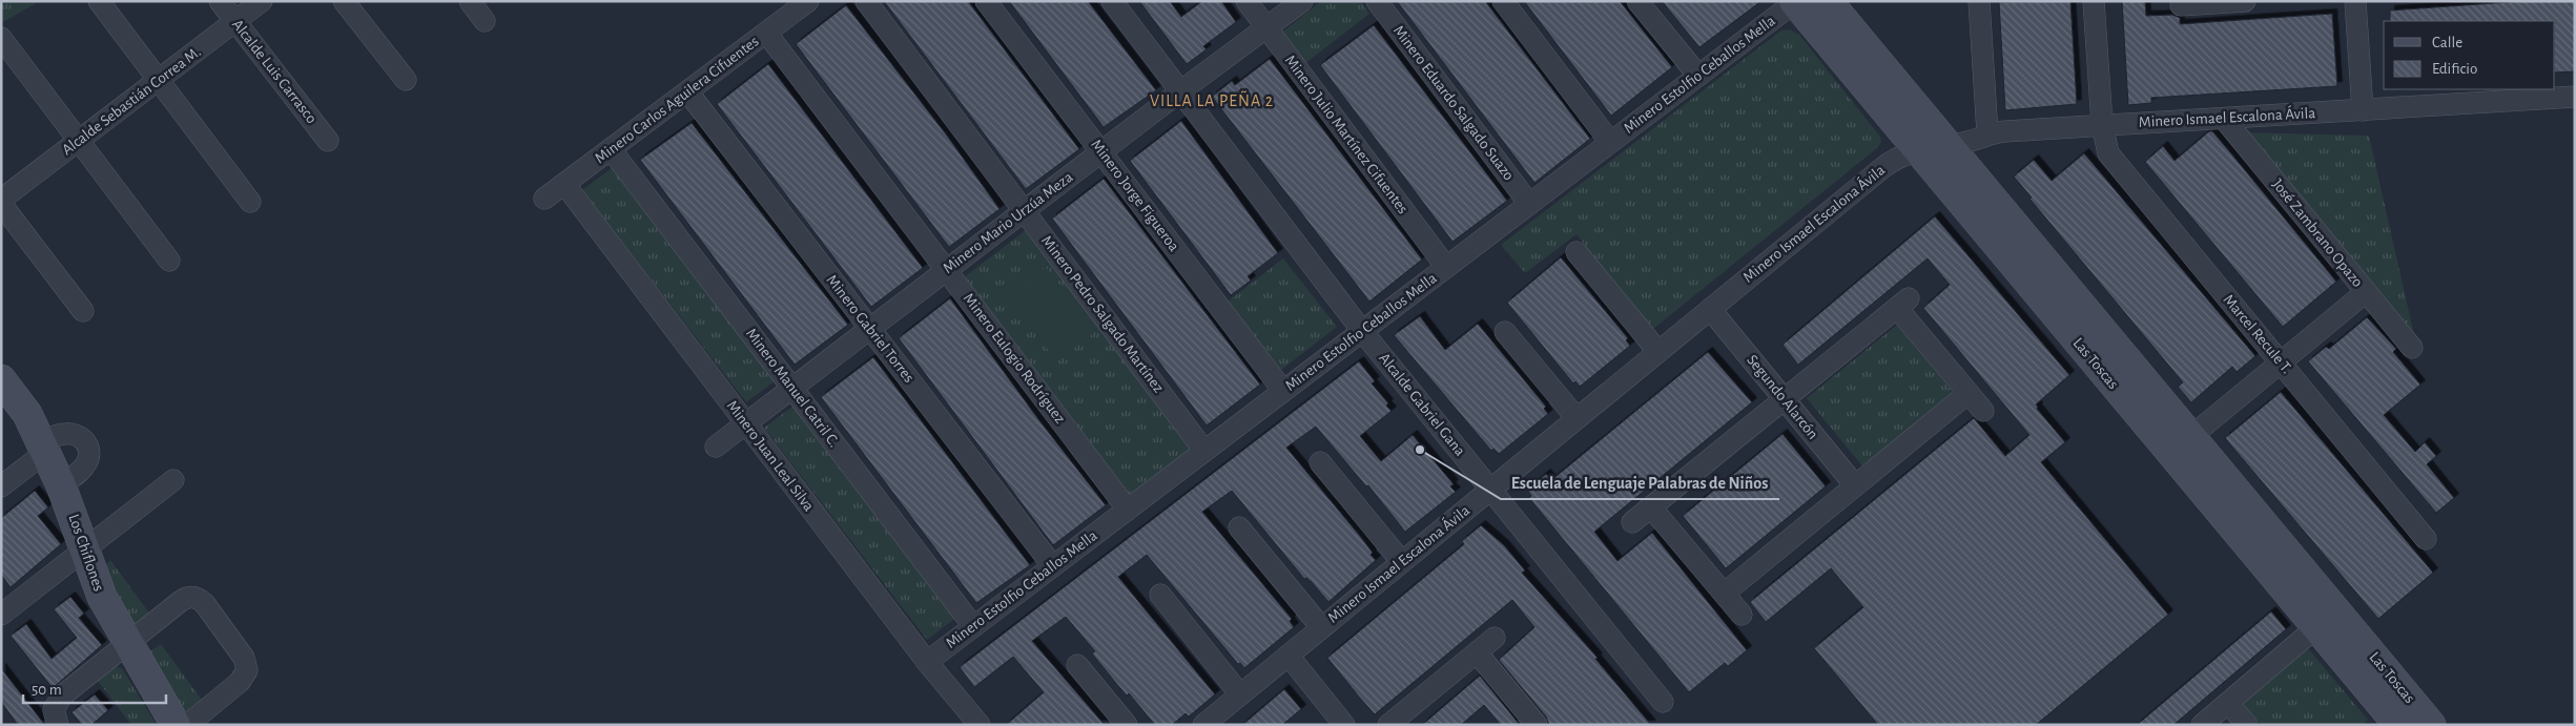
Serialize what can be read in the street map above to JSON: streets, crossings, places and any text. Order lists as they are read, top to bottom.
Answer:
{
  "streets": {
    "street": [
      "Alcalde Luis Carrasco",
      "Minero Estolfio Ceballos Mella",
      "Minero Carlos Aguilera Cifuentes",
      "Alcalde Sebastián Correa M.",
      "Minero Eduardo Salgado Suazo",
      "Minero Ismael Escalona Ávila",
      "Minero Julio Martínez Cifuentes",
      "Minero Jorge Figueroa",
      "Minero Mario Urzúa Meza",
      "José Zambrano Opazo",
      "Minero Pedro Salgado Martínez",
      "Minero Gabriel Torres",
      "Marcel Recule T.",
      "Minero Eulogio Rodríguez",
      "Las Toscas",
      "Minero Manuel Catril C.",
      "Segundo Alarcón",
      "Alcalde Gabriel Gana",
      "Minero Juan Leal Silva",
      "Los Chiflones"
    ]
  },
  "crossings": [
    ["Alcalde Luis Carrasco", "Alcalde Sebastián Correa M."],
    ["Minero Estolfio Ceballos Mella", "Minero Eduardo Salgado Suazo"],
    ["Minero Estolfio Ceballos Mella", "Minero Julio Martínez Cifuentes"],
    ["Minero Estolfio Ceballos Mella", "Minero Jorge Figueroa"],
    ["Minero Estolfio Ceballos Mella", "Minero Pedro Salgado Martínez"],
    ["Minero Estolfio Ceballos Mella", "Minero Gabriel Torres"],
    ["Minero Estolfio Ceballos Mella", "Minero Eulogio Rodríguez"],
    ["Minero Estolfio Ceballos Mella", "Las Toscas"],
    ["Minero Estolfio Ceballos Mella", "Minero Manuel Catril C."],
    ["Minero Estolfio Ceballos Mella", "Alcalde Gabriel Gana"],
    ["Minero Estolfio Ceballos Mella", "Minero Juan Leal Silva"],
    ["Minero Carlos Aguilera Cifuentes", "Minero Gabriel Torres"],
    ["Minero Carlos Aguilera Cifuentes", "Minero Eulogio Rodríguez"],
    ["Minero Carlos Aguilera Cifuentes", "Minero Manuel Catril C."],
    ["Minero Carlos Aguilera Cifuentes", "Minero Juan Leal Silva"],
    ["Minero Ismael Escalona Ávila", "José Zambrano Opazo"],
    ["Minero Ismael Escalona Ávila", "Marcel Recule T."],
    ["Minero Ismael Escalona Ávila", "Las Toscas"],
    ["Minero Ismael Escalona Ávila", "Segundo Alarcón"],
    ["Minero Ismael Escalona Ávila", "Alcalde Gabriel Gana"],
    ["Minero Julio Martínez Cifuentes", "Minero Mario Urzúa Meza"],
    ["Minero Jorge Figueroa", "Minero Mario Urzúa Meza"],
    ["Minero Mario Urzúa Meza", "Minero Pedro Salgado Martínez"],
    ["Minero Mario Urzúa Meza", "Minero Gabriel Torres"],
    ["Minero Mario Urzúa Meza", "Minero Eulogio Rodríguez"],
    ["Minero Mario Urzúa Meza", "Minero Manuel Catril C."],
    ["Minero Mario Urzúa Meza", "Alcalde Gabriel Gana"],
    ["Minero Mario Urzúa Meza", "Minero Juan Leal Silva"]
  ],
  "districts": ["VILLA LA PEÑA 2"],
  "places": ["Escuela de Lenguaje Palabras de Niños"],
  "legend": ["Calle", "Edificio"],
  "scale_bar": "50 m"
}
